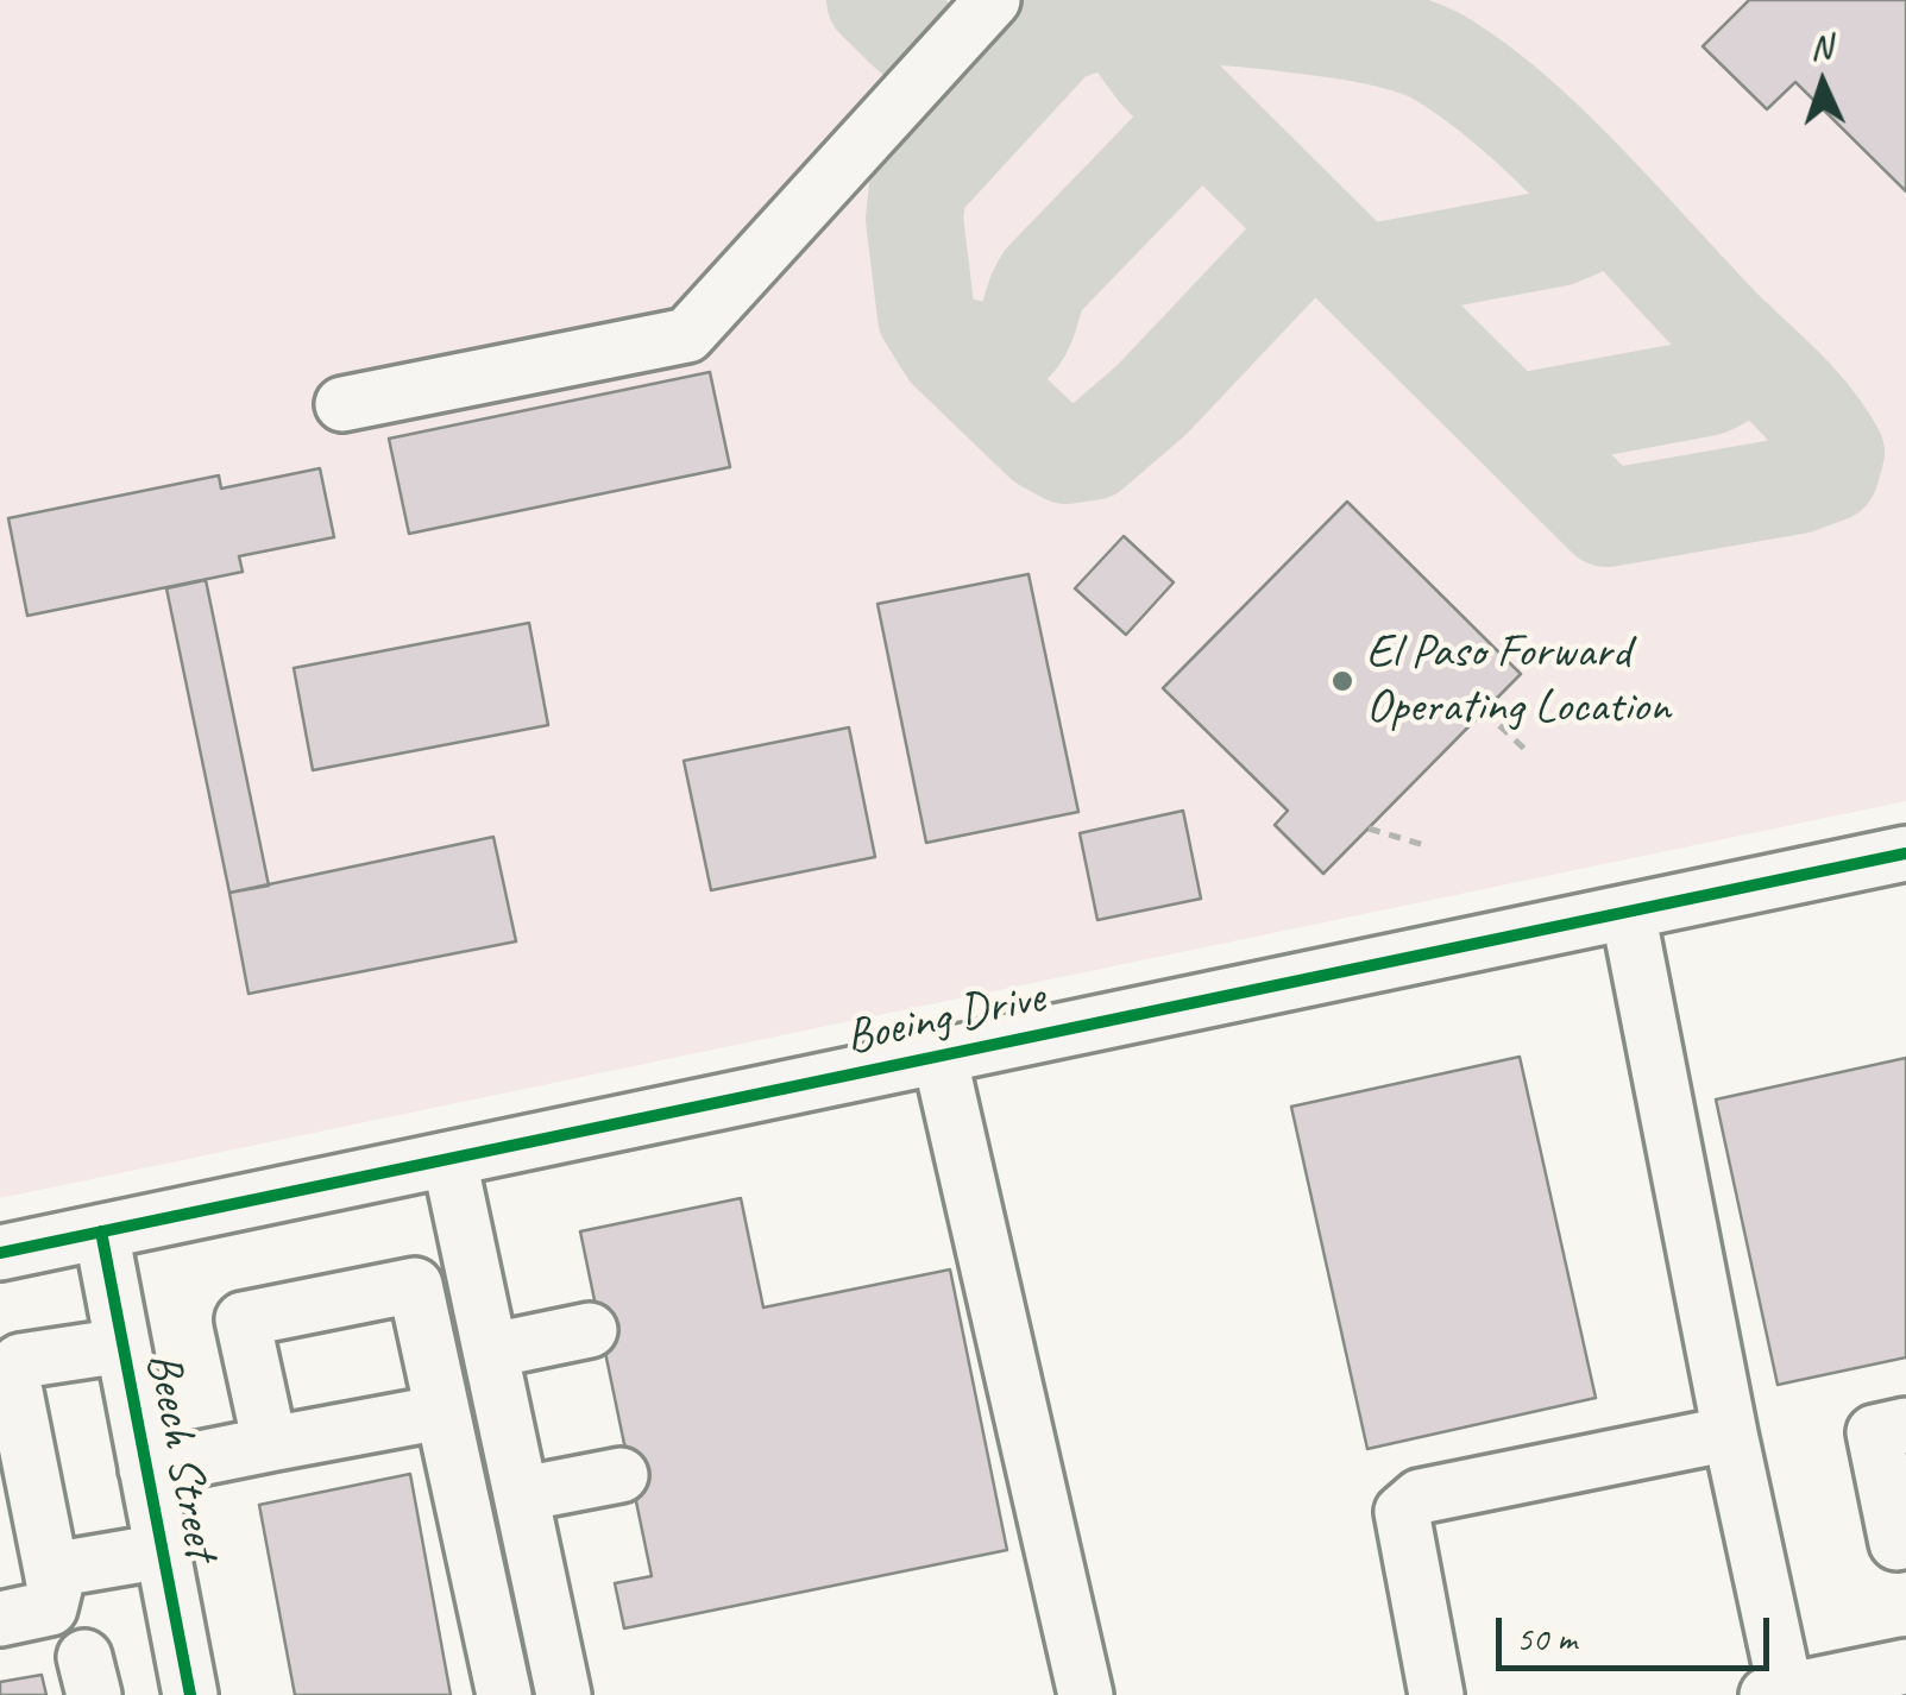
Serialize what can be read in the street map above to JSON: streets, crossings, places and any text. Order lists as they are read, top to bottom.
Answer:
{
  "streets": {
    "street": ["Boeing Drive", "Beech Street"]
  },
  "crossings": [
    ["Boeing Drive", "Beech Street"]
  ],
  "places": ["El Paso Forward Operating Location"],
  "scale_bar": "50 m",
  "north": "top"
}
